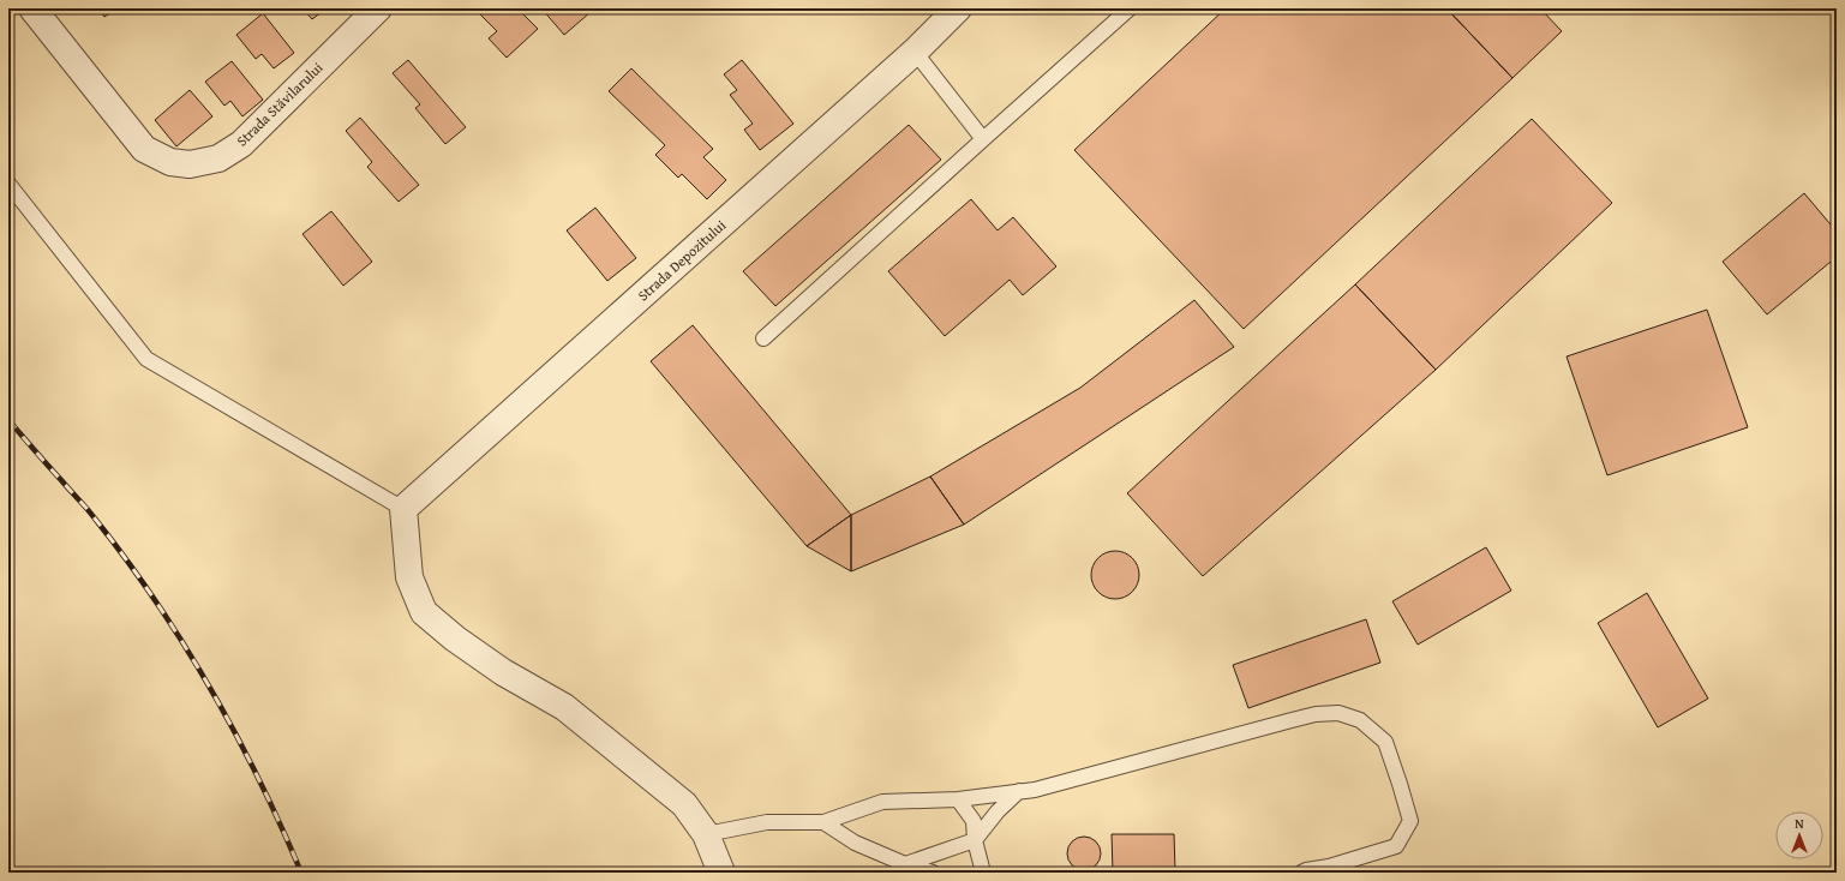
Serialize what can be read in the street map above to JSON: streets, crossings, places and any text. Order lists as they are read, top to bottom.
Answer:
{
  "streets": {
    "street": ["Strada Stăvilarului", "Strada Depozitului"]
  },
  "north": "top"
}
